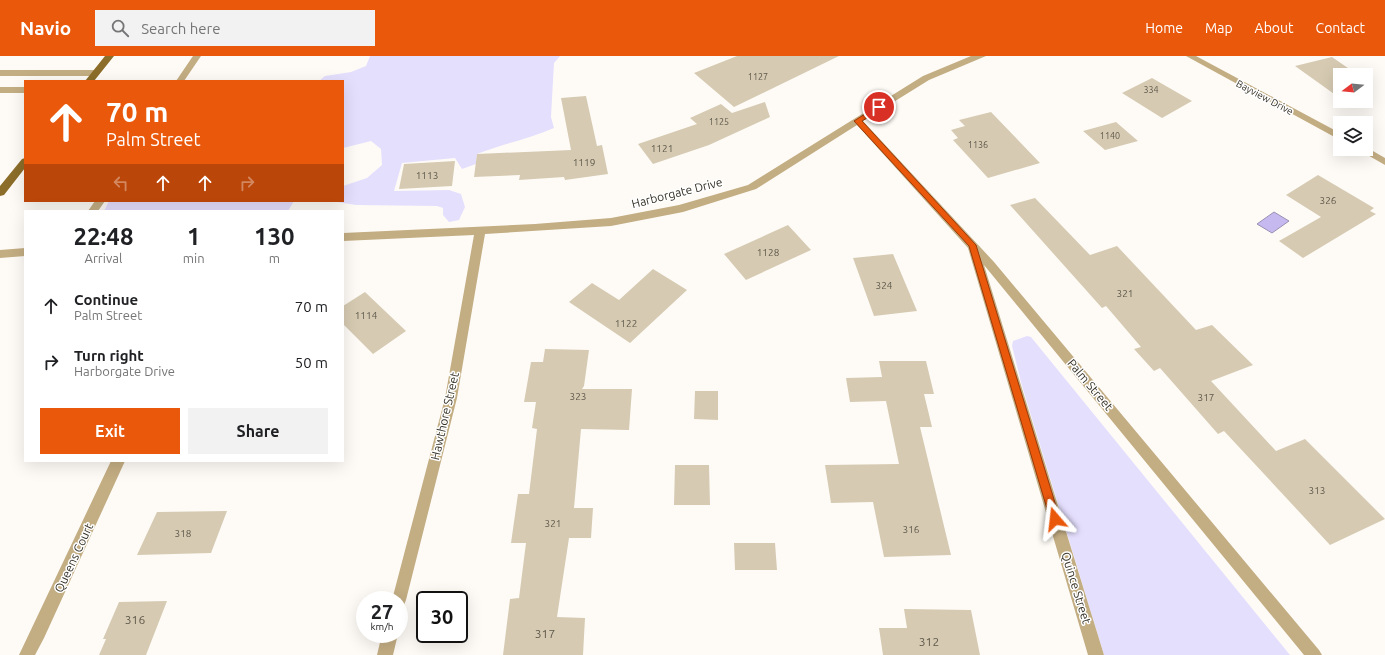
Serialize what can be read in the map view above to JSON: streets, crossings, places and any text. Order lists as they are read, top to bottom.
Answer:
{
  "streets": {
    "street": [
      "Bayview Drive",
      "Harborgate Drive",
      "Palm Street",
      "Hawthore Street",
      "Queens Court",
      "Quince Street"
    ]
  },
  "crossings": [
    ["Harborgate Drive", "Palm Street"],
    ["Harborgate Drive", "Hawthore Street"],
    ["Palm Street", "Quince Street"]
  ],
  "house_numbers": [
    "1127",
    "334",
    "1125",
    "1140",
    "1136",
    "1121",
    "1119",
    "1113",
    "326",
    "1128",
    "324",
    "321",
    "1114",
    "1122",
    "323",
    "317",
    "313",
    "321",
    "316",
    "318",
    "316",
    "317",
    "312"
  ],
  "north": "left",
  "page": {
    "header": "Navio",
    "search": "Search here",
    "nav": [
      "Home",
      "Map",
      "About",
      "Contact"
    ],
    "turn": ["70 m", "Palm Street"],
    "eta": [
      "22:48",
      "Arrival",
      "1",
      "min",
      "130",
      "m"
    ],
    "list": [
      {
        "name": "Continue",
        "note": "Palm Street",
        "value": "70 m"
      },
      {
        "name": "Turn right",
        "note": "Harborgate Drive",
        "value": "50 m"
      }
    ],
    "buttons": ["Exit", "Share"],
    "speed": "27 km/h",
    "limit": "30"
  }
}
